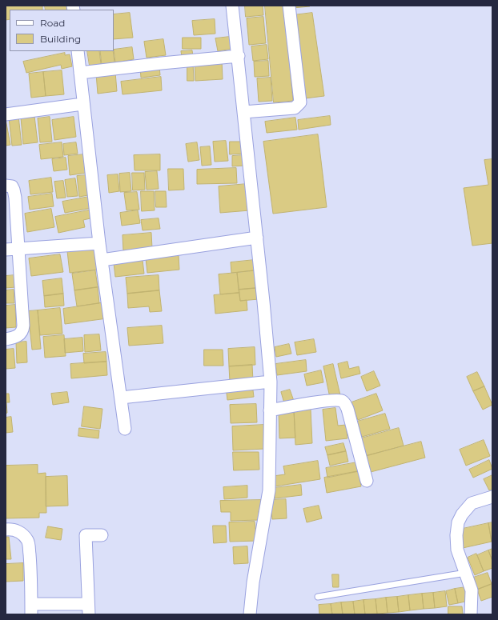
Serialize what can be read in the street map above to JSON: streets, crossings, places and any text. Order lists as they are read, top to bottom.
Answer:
{
  "legend": ["Road", "Building"]
}
